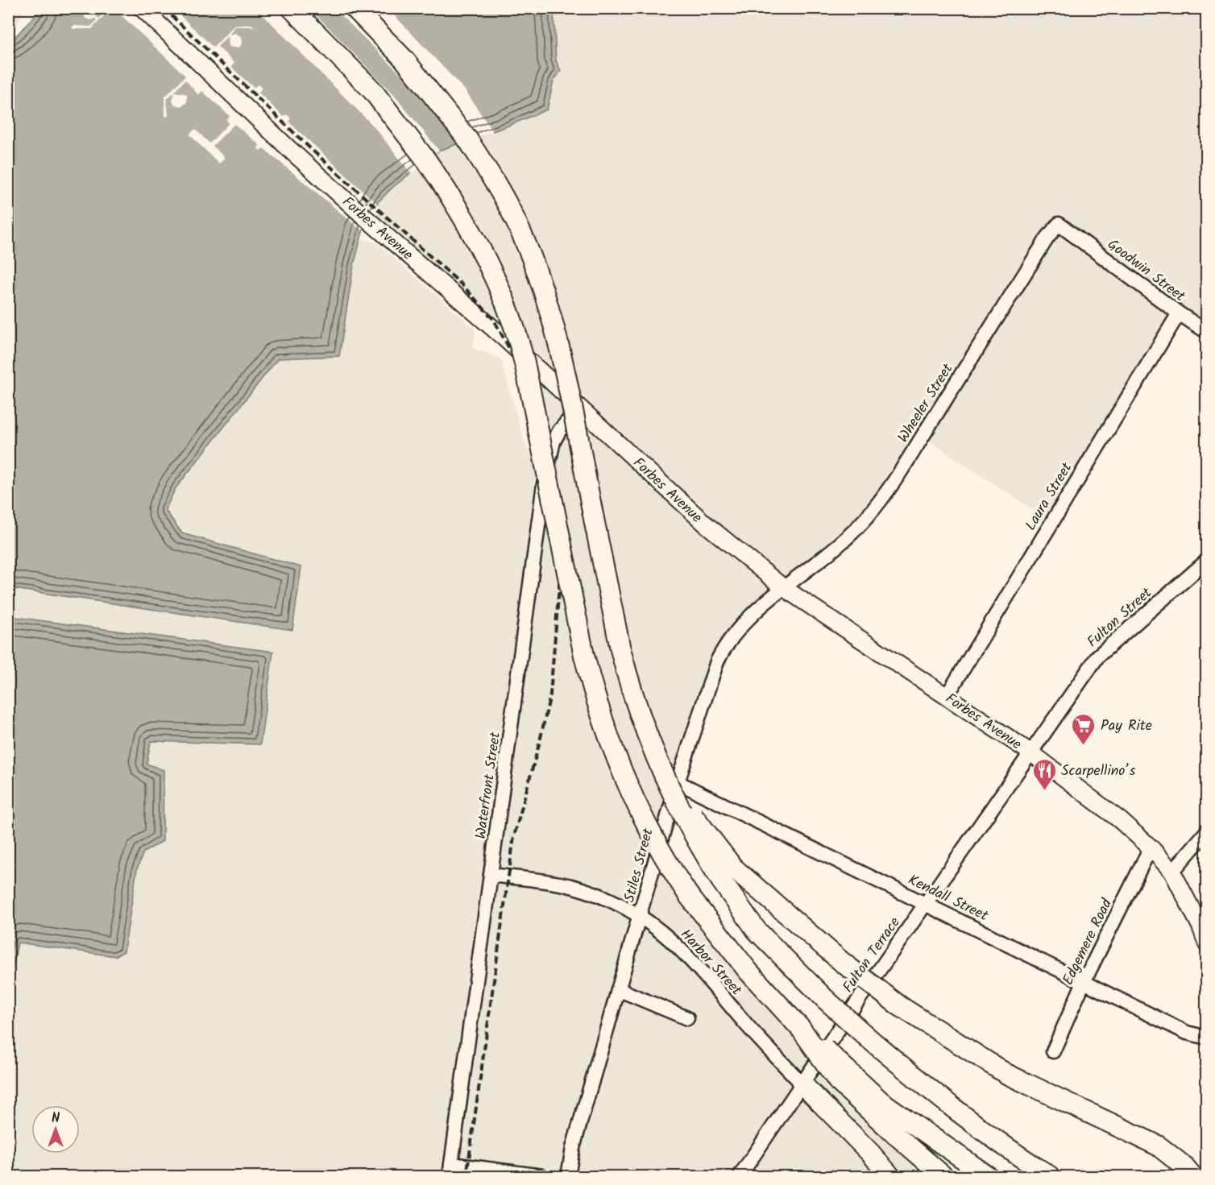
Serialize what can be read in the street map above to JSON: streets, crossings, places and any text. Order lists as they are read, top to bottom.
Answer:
{
  "streets": {
    "main road": ["Forbes Avenue"],
    "street": [
      "Goodwin Street",
      "Wheeler Street",
      "Laura Street",
      "Fulton Street",
      "Waterfront Street",
      "Stiles Street",
      "Kendall Street",
      "Edgemere Road",
      "Fulton Terrace",
      "Harbor Street"
    ]
  },
  "crossings": [
    ["Forbes Avenue", "Wheeler Street"],
    ["Forbes Avenue", "Laura Street"],
    ["Forbes Avenue", "Fulton Street"],
    ["Forbes Avenue", "Waterfront Street"],
    ["Forbes Avenue", "Stiles Street"],
    ["Forbes Avenue", "Edgemere Road"],
    ["Forbes Avenue", "Fulton Terrace"],
    ["Goodwin Street", "Wheeler Street"],
    ["Goodwin Street", "Laura Street"],
    ["Wheeler Street", "Stiles Street"],
    ["Fulton Street", "Fulton Terrace"],
    ["Waterfront Street", "Harbor Street"],
    ["Stiles Street", "Kendall Street"],
    ["Stiles Street", "Harbor Street"],
    ["Kendall Street", "Edgemere Road"],
    ["Kendall Street", "Fulton Terrace"],
    ["Fulton Terrace", "Harbor Street"]
  ],
  "places": {
    "supermarket": ["Pay Rite"],
    "restaurant": ["Scarpellino’s"]
  },
  "north": "top"
}
